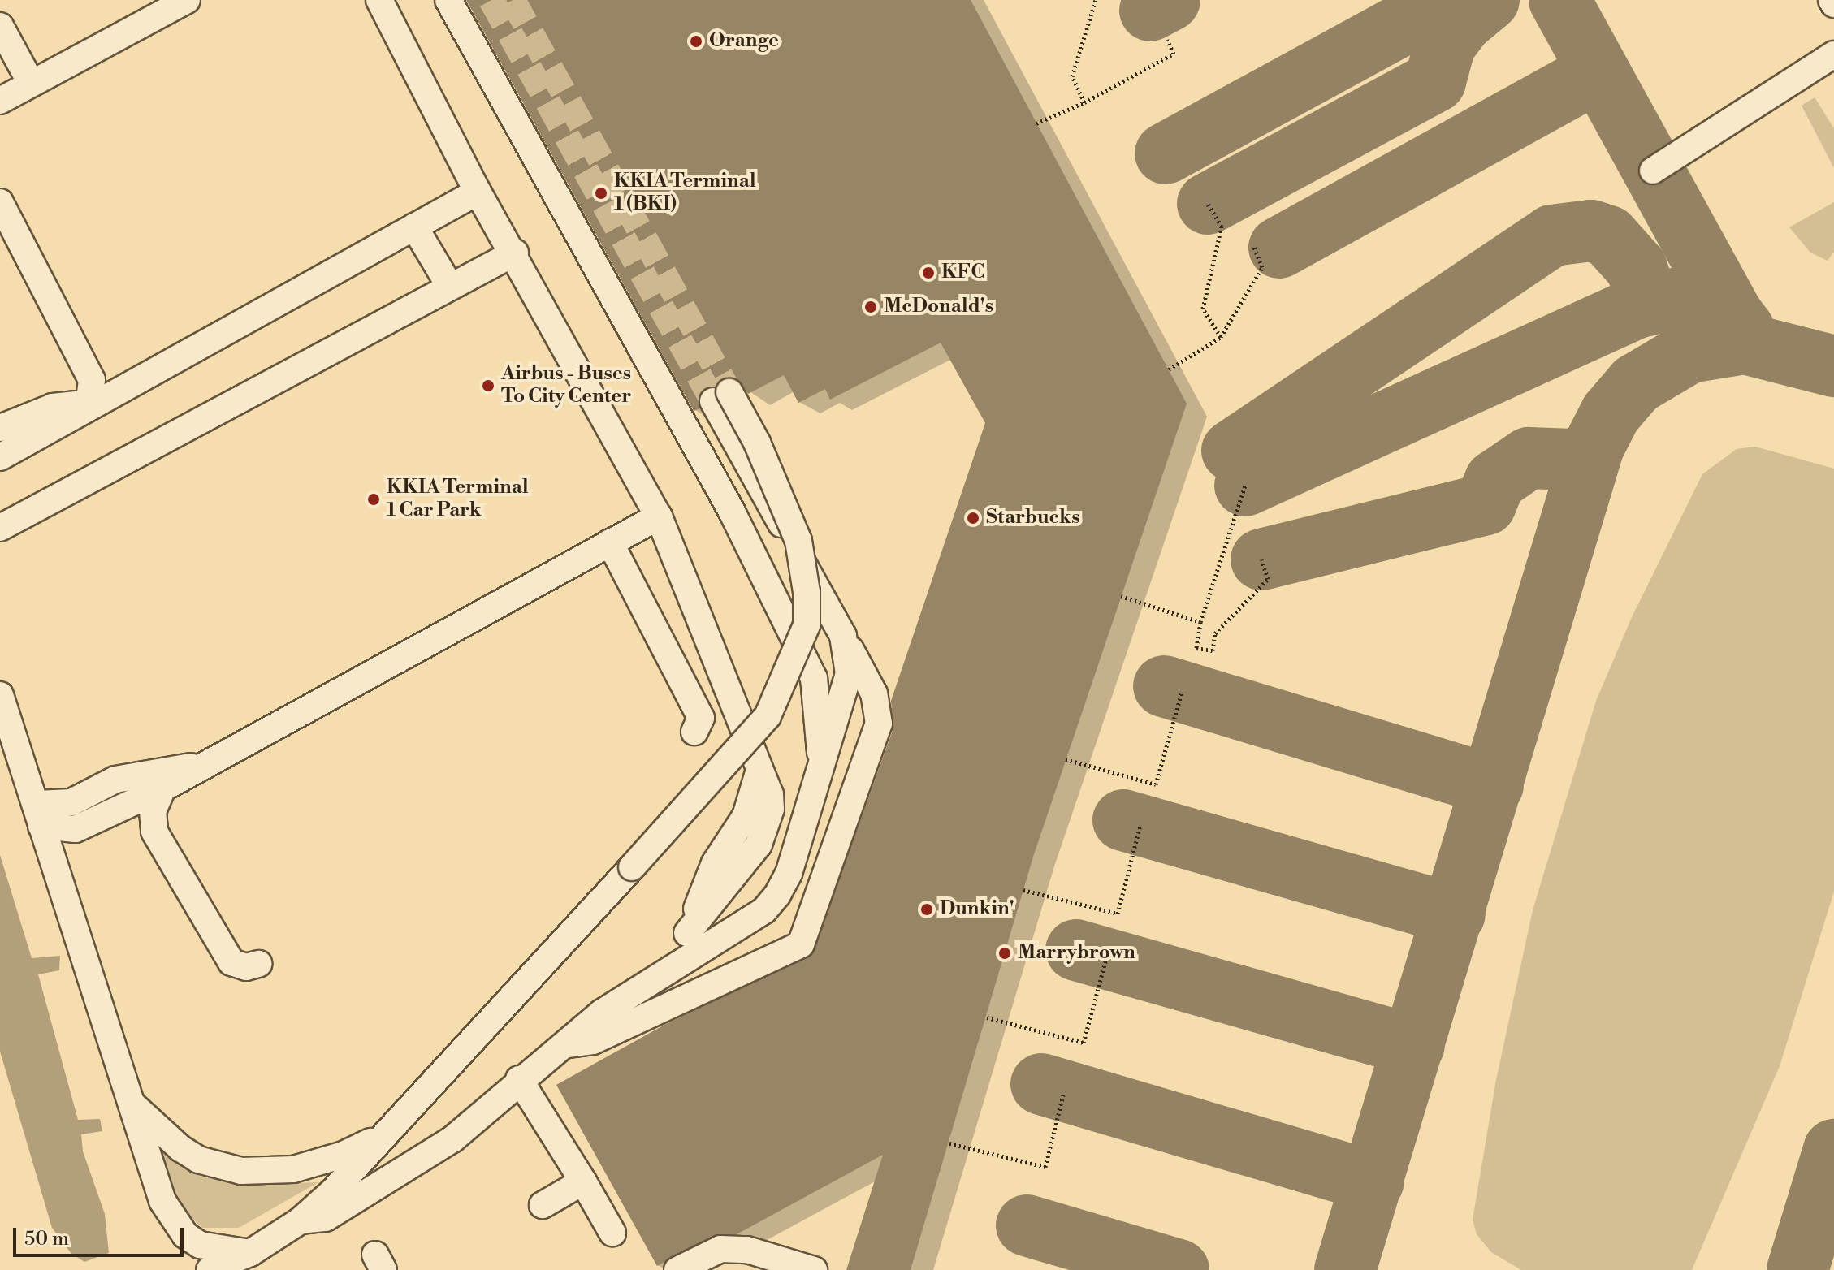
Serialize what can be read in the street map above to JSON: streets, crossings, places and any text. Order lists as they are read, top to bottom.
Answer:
{
  "places": [
    "Orange",
    "KKIA Terminal 1 (BKI)",
    "KFC",
    "McDonald's",
    "Airbus - Buses To City Center",
    "KKIA Terminal 1 Car Park",
    "Starbucks",
    "Dunkin'",
    "Marrybrown"
  ],
  "scale_bar": "50 m"
}
